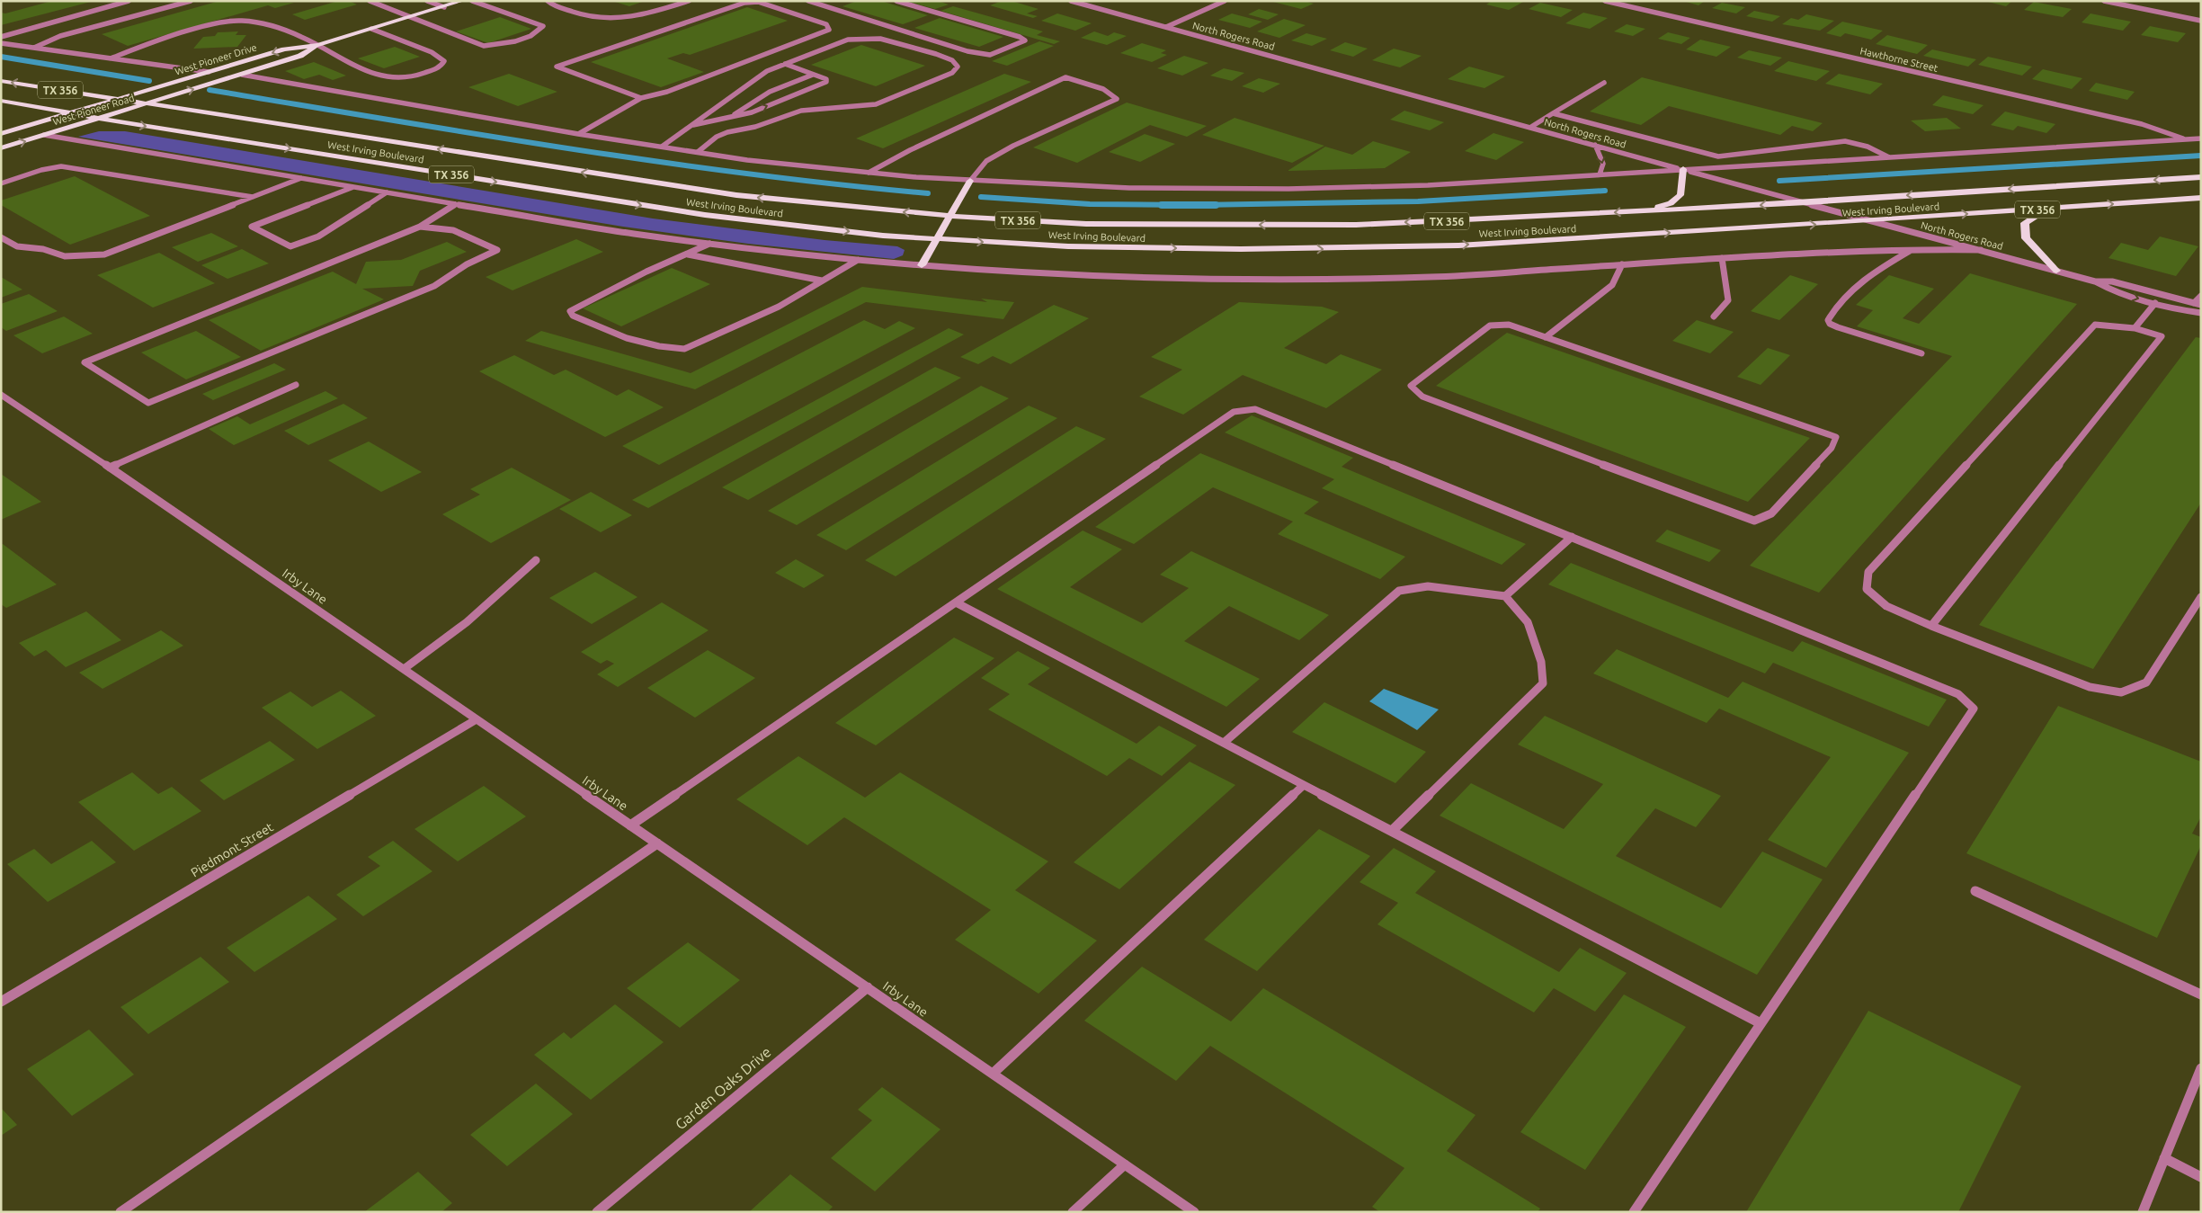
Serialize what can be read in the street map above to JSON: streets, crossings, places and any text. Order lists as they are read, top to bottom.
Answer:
{
  "streets": {
    "main road": [
      "West Pioneer Drive",
      "TX 356",
      "West Pioneer Road",
      "West Irving Boulevard"
    ],
    "street": [
      "North Rogers Road",
      "Hawthorne Street",
      "Irby Lane",
      "Piedmont Street",
      "Garden Oaks Drive"
    ]
  },
  "crossings": [
    ["North Rogers Road", "West Irving Boulevard"],
    ["West Pioneer Drive", "West Pioneer Road"],
    ["West Pioneer Drive", "West Irving Boulevard"],
    ["West Pioneer Road", "West Irving Boulevard"],
    ["Irby Lane", "Piedmont Street"],
    ["Irby Lane", "Garden Oaks Drive"]
  ]
}
